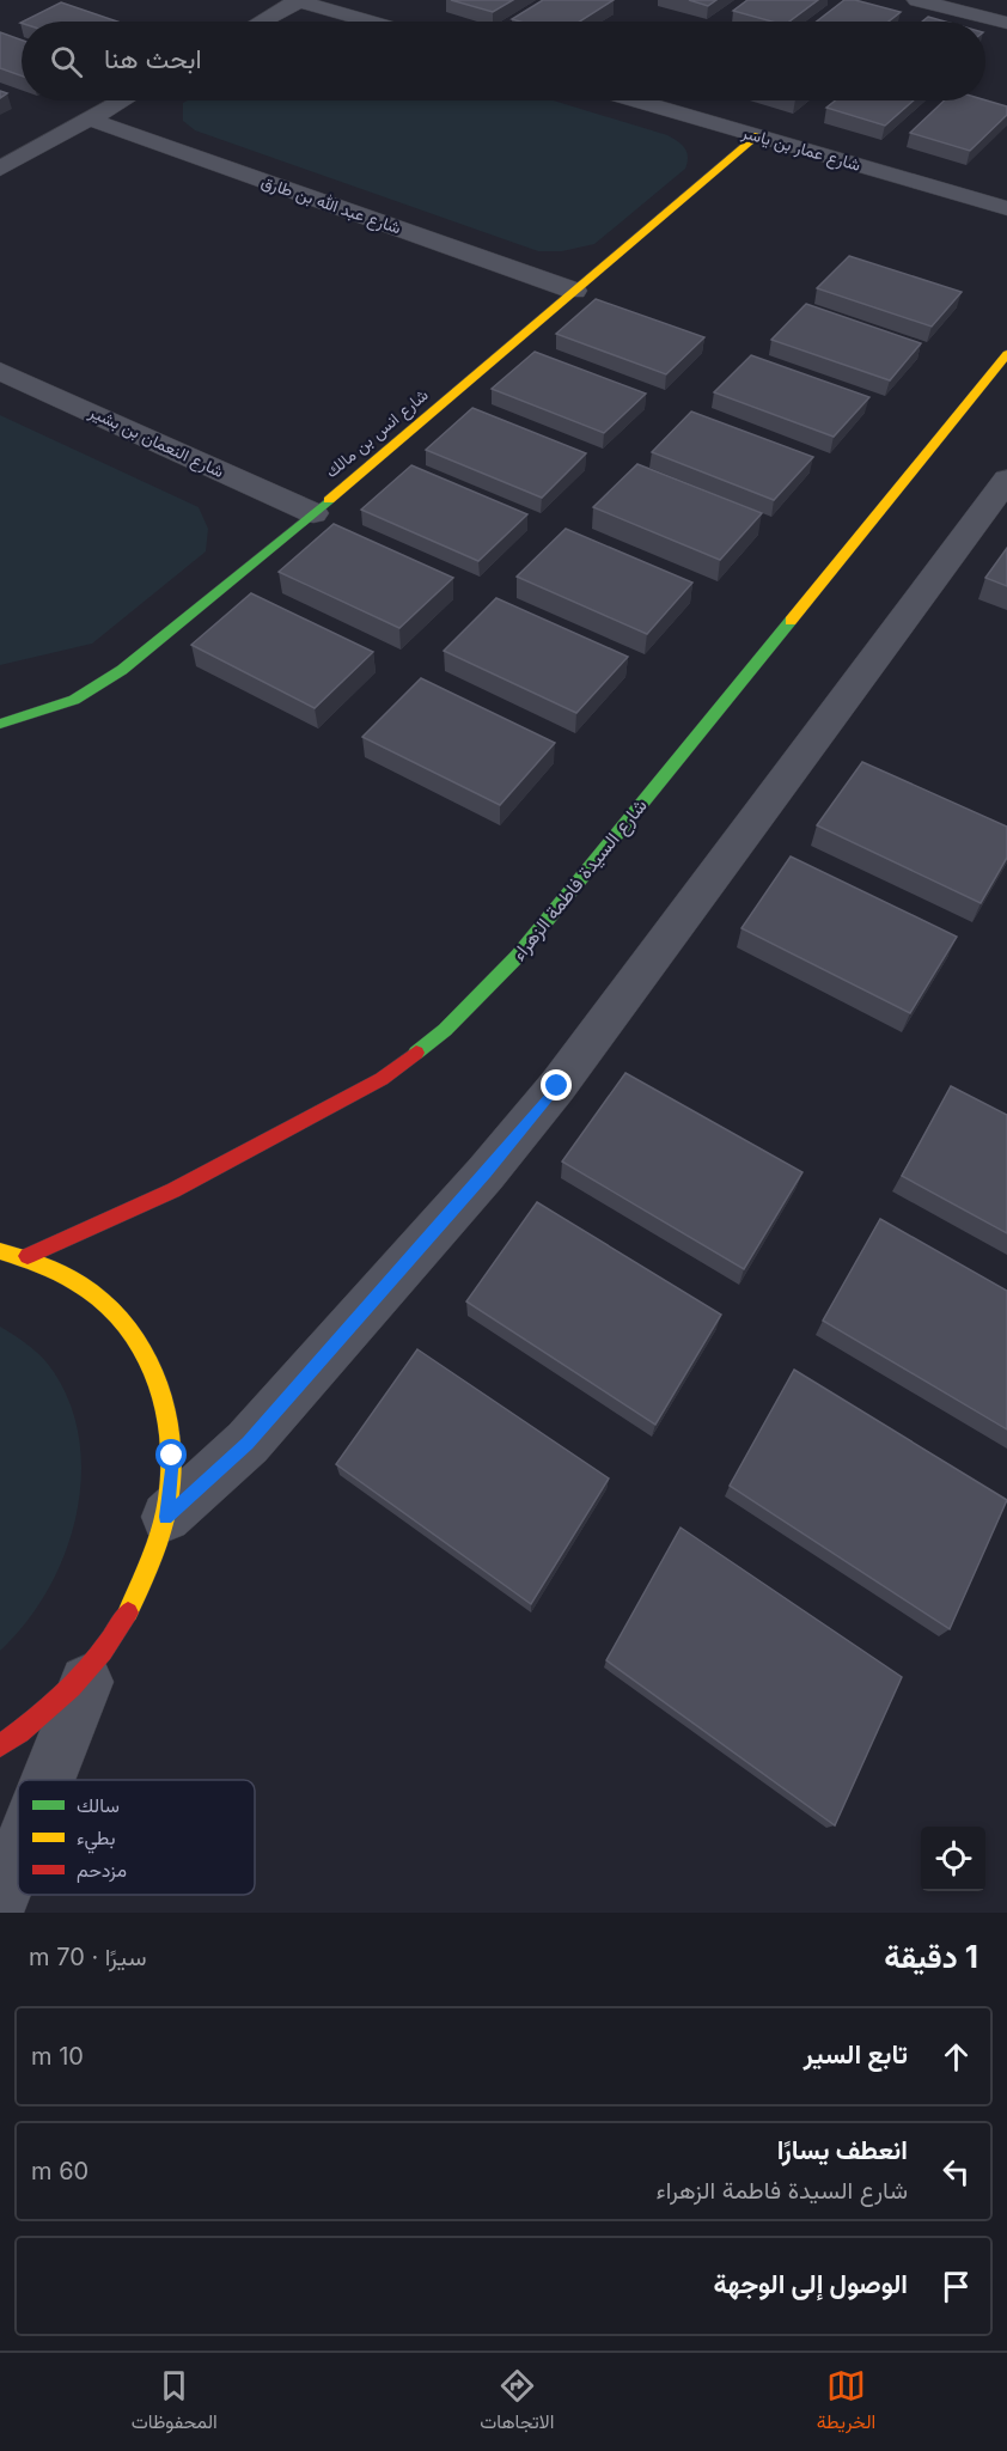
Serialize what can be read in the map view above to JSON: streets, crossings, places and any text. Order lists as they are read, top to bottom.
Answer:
{
  "streets": {
    "street": [
      "شارع عمار بن ياسر",
      "شارع عبد الله بن طارق",
      "شارع انس بن مالك",
      "شارع النعمان بن بشير",
      "شارع السيدة فاطمة الزهراء"
    ]
  },
  "crossings": [
    ["شارع عمار بن ياسر", "شارع انس بن مالك"],
    ["شارع عبد الله بن طارق", "شارع انس بن مالك"],
    ["شارع انس بن مالك", "شارع النعمان بن بشير"]
  ],
  "legend": ["سالك", "بطيء", "مزدحم"],
  "page": {
    "search": "ابحث هنا",
    "heading": ["1 دقيقة", "سيرًا · 70 m"],
    "list": [
      ["تابع السير", "10 m"],
      ["انعطف يسارًا", "شارع السيدة فاطمة الزهراء", "60 m"],
      "الوصول إلى الوجهة"
    ],
    "nav": ["الخريطة", "الاتجاهات", "المحفوظات"]
  }
}
